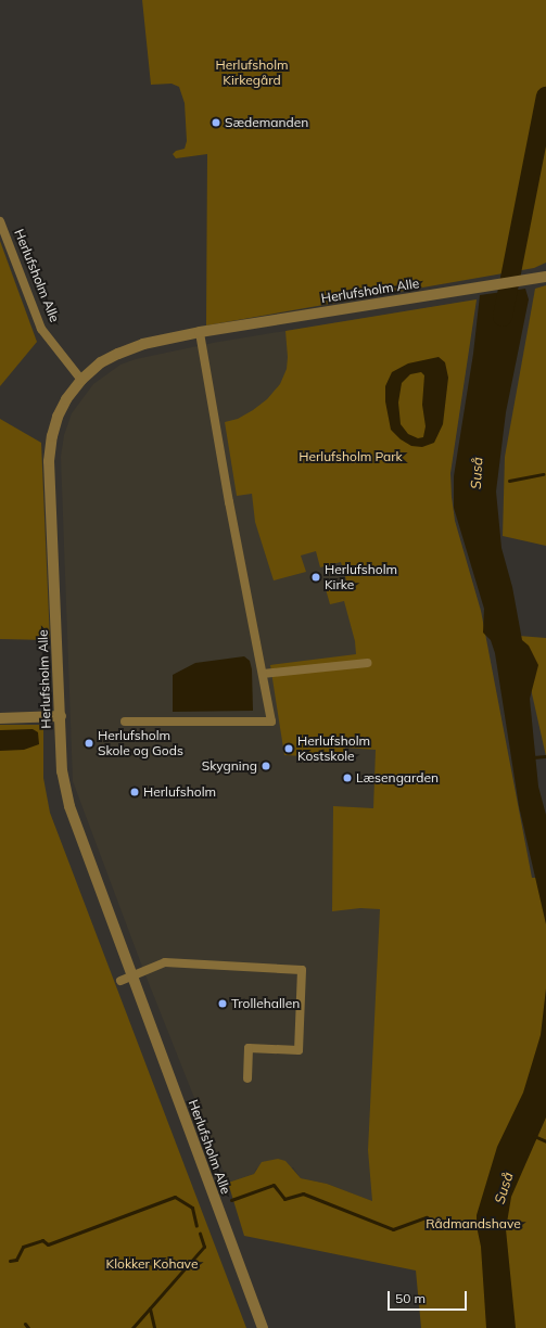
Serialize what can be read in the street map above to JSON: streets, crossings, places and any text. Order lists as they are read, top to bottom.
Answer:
{
  "streets": {
    "street": ["Herlufsholm Alle"]
  },
  "water": ["Suså"],
  "parks": [
    "Herlufsholm Kirkegård",
    "Herlufsholm Park",
    "Rådmandshave",
    "Klokker Kohave"
  ],
  "places": [
    "Sædemanden",
    "Herlufsholm Kirke",
    "Herlufsholm Skole og Gods",
    "Herlufsholm Kostskole",
    "Skygning",
    "Læsengarden",
    "Herlufsholm",
    "Trollehallen"
  ],
  "scale_bar": "50 m"
}
